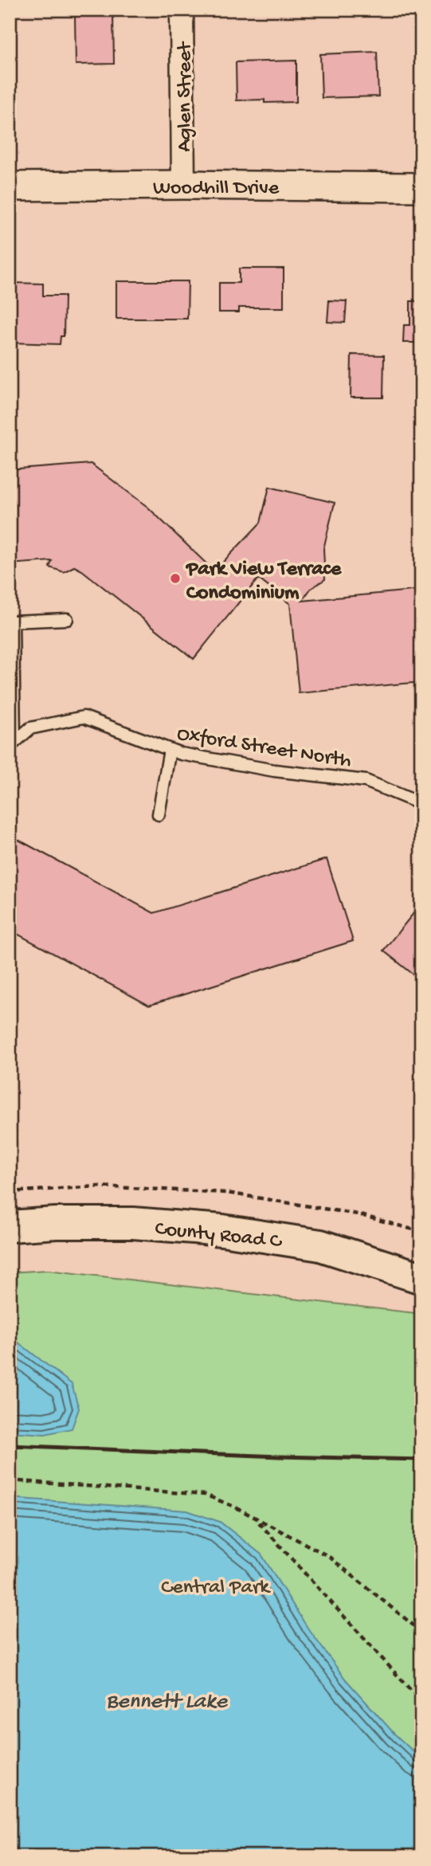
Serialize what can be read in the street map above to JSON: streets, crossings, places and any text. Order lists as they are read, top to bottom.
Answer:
{
  "streets": {
    "main road": ["County Road C"],
    "street": ["Aglen Street", "Woodhill Drive"],
    "lane": ["Oxford Street North"]
  },
  "crossings": [
    ["Aglen Street", "Woodhill Drive"]
  ],
  "water": ["Bennett Lake"],
  "parks": ["Central Park"],
  "places": ["Park View Terrace Condominium"]
}
